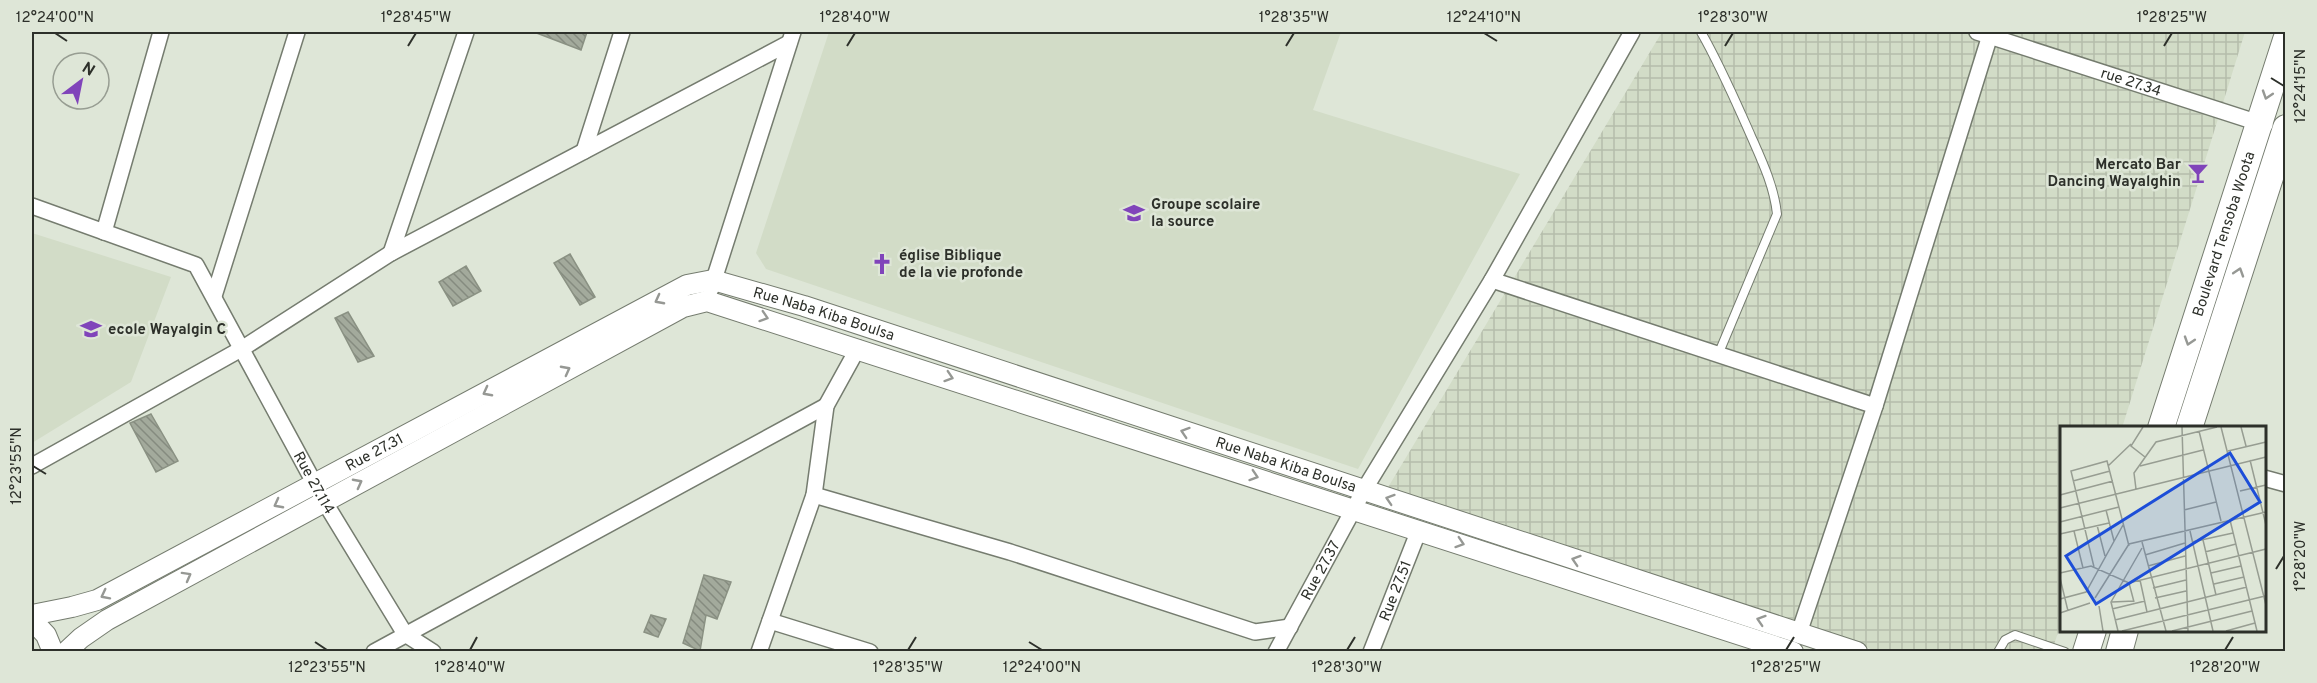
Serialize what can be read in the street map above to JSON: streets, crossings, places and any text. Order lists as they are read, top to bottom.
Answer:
{
  "streets": {
    "main road": ["Boulevard Tensoba Woota"],
    "street": [
      "rue 27.34",
      "Rue Naba Kiba Boulsa",
      "Rue 27.31",
      "Rue 27.114",
      "Rue 27.37",
      "Rue 27.51"
    ]
  },
  "crossings": [
    ["rue 27.34", "Boulevard Tensoba Woota"],
    ["Rue Naba Kiba Boulsa", "Rue 27.31"],
    ["Rue Naba Kiba Boulsa", "Rue 27.37"],
    ["Rue Naba Kiba Boulsa", "Rue 27.51"],
    ["Rue 27.31", "Rue 27.114"]
  ],
  "places": {
    "bar": ["Mercato Bar Dancing Wayalghin"],
    "school or university": ["Groupe scolaire la source", "ecole Wayalgin C"],
    "church": ["église Biblique de la vie profonde"]
  },
  "north": "top right",
  "coordinates": [
    "12°24'00\"N",
    "1°28'45\"W",
    "1°28'40\"W",
    "1°28'35\"W",
    "12°24'10\"N",
    "1°28'30\"W",
    "1°28'25\"W",
    "12°24'15\"N",
    "12°23'55\"N",
    "1°28'20\"W"
  ]
}
